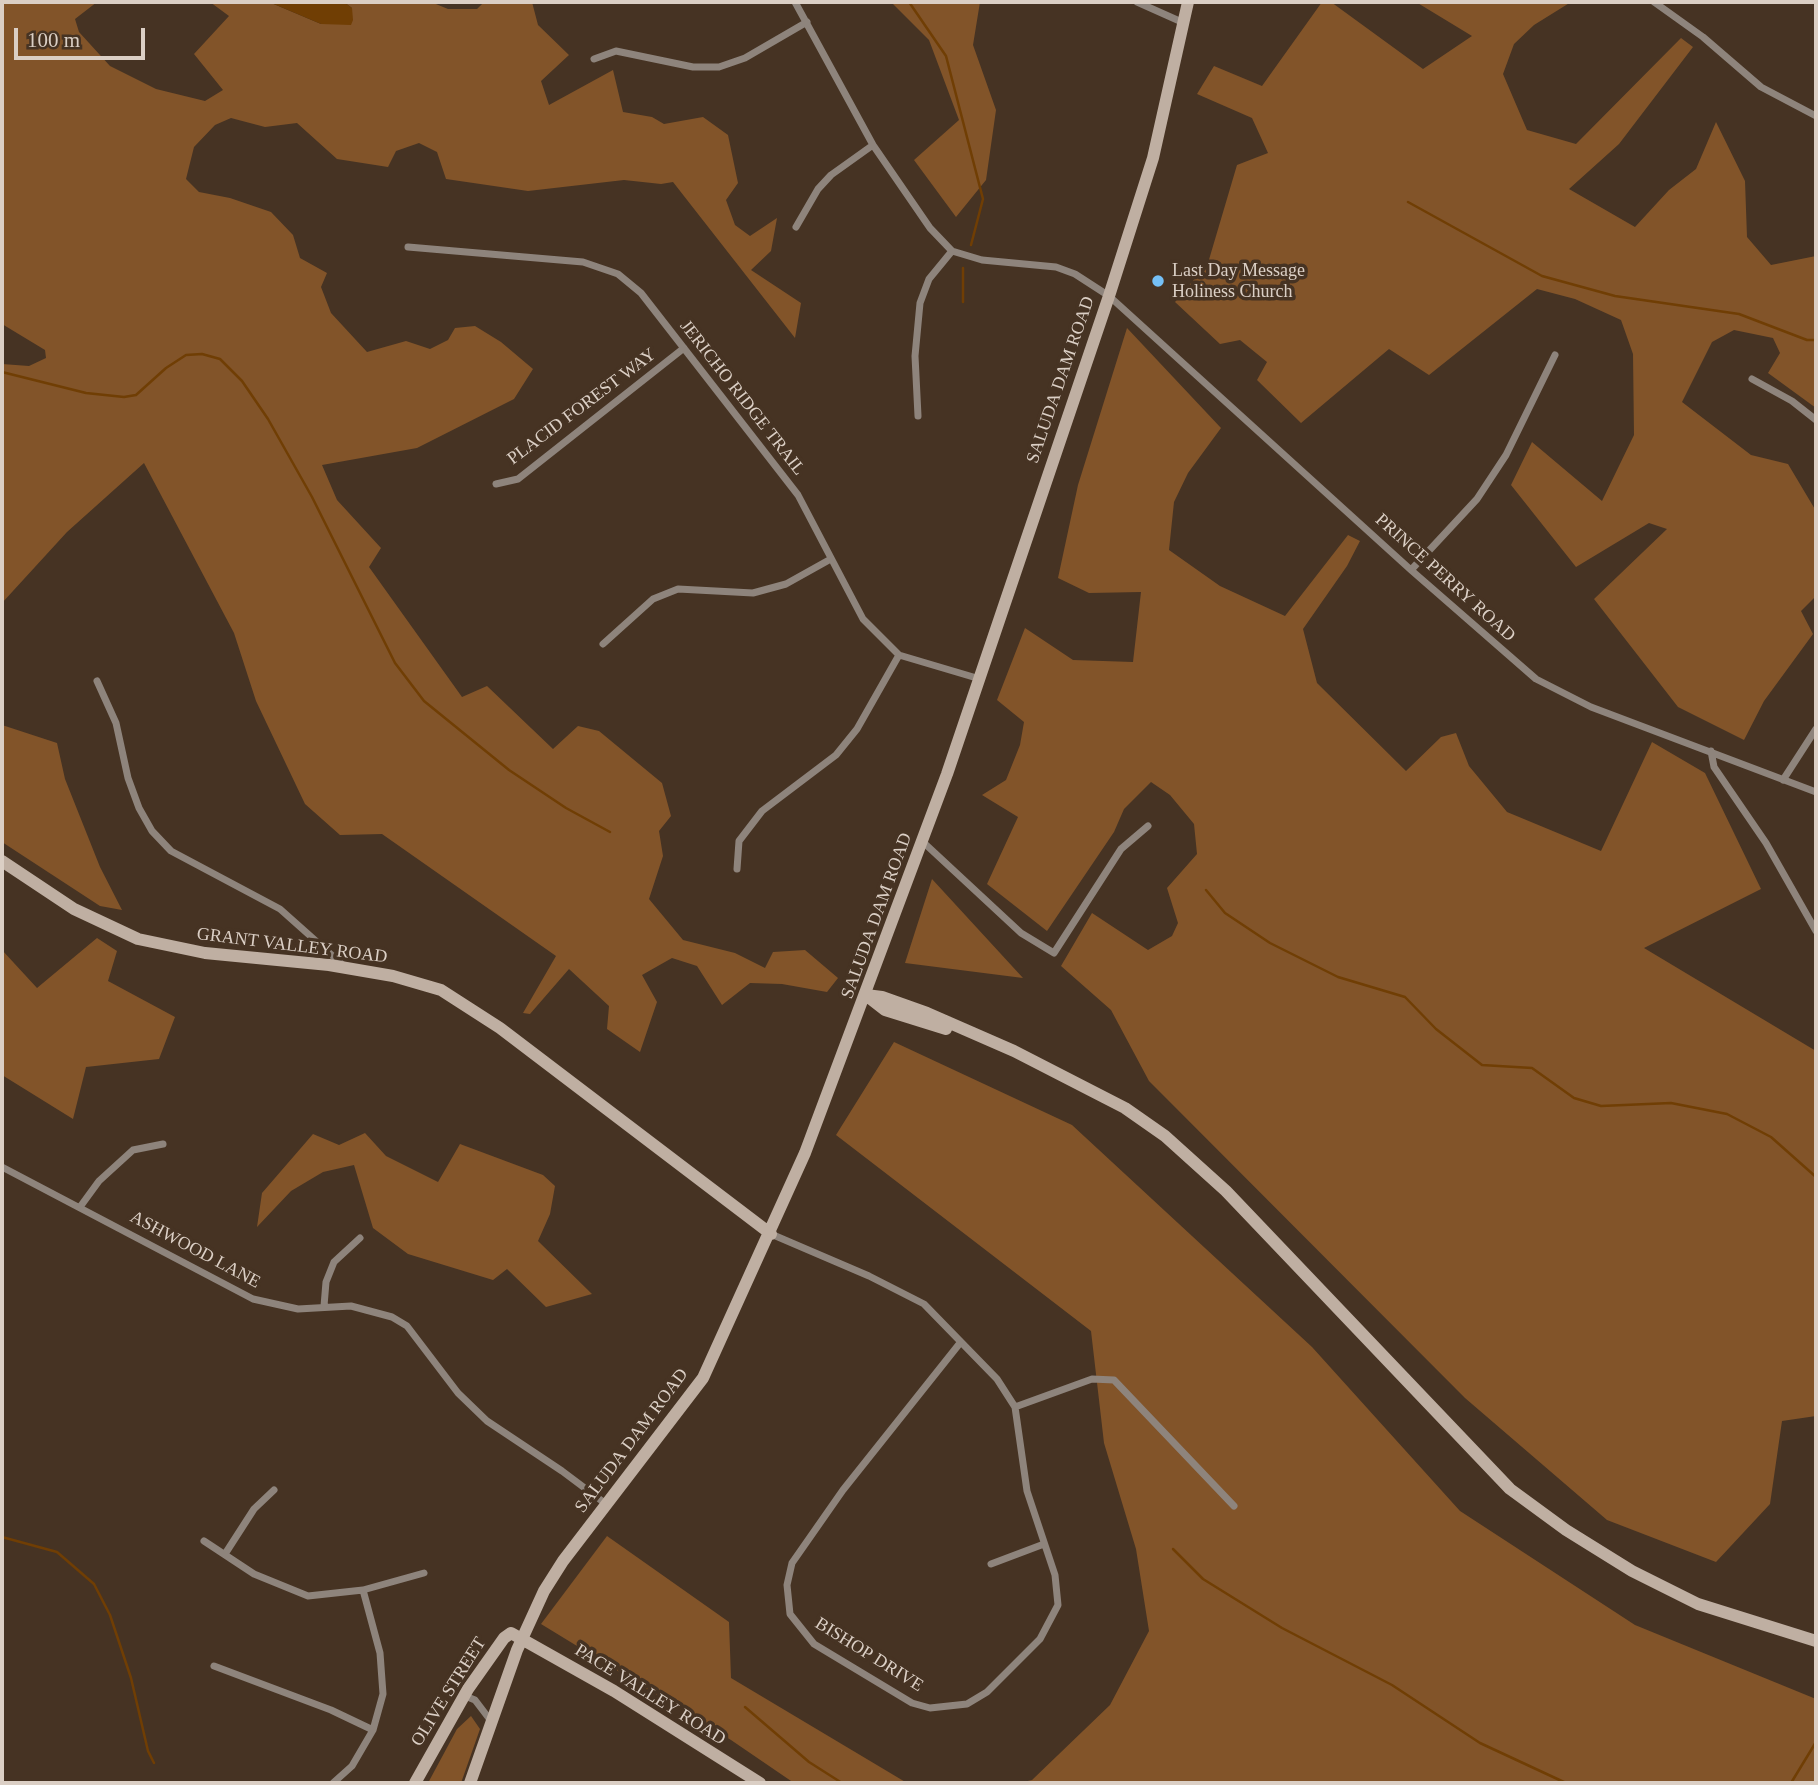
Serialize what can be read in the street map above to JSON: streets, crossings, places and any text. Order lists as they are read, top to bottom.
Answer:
{
  "streets": {
    "street": [
      "SALUDA DAM ROAD",
      "JERICHO RIDGE TRAIL",
      "PLACID FOREST WAY",
      "PRINCE PERRY ROAD",
      "GRANT VALLEY ROAD",
      "ASHWOOD LANE",
      "BISHOP DRIVE",
      "OLIVE STREET",
      "PACE VALLEY ROAD"
    ]
  },
  "crossings": [
    ["SALUDA DAM ROAD", "JERICHO RIDGE TRAIL"],
    ["SALUDA DAM ROAD", "PRINCE PERRY ROAD"],
    ["SALUDA DAM ROAD", "GRANT VALLEY ROAD"],
    ["SALUDA DAM ROAD", "ASHWOOD LANE"],
    ["SALUDA DAM ROAD", "BISHOP DRIVE"],
    ["SALUDA DAM ROAD", "OLIVE STREET"],
    ["SALUDA DAM ROAD", "PACE VALLEY ROAD"],
    ["JERICHO RIDGE TRAIL", "PLACID FOREST WAY"],
    ["GRANT VALLEY ROAD", "BISHOP DRIVE"],
    ["OLIVE STREET", "PACE VALLEY ROAD"]
  ],
  "places": ["Last Day Message Holiness Church"],
  "scale_bar": "100 m"
}
